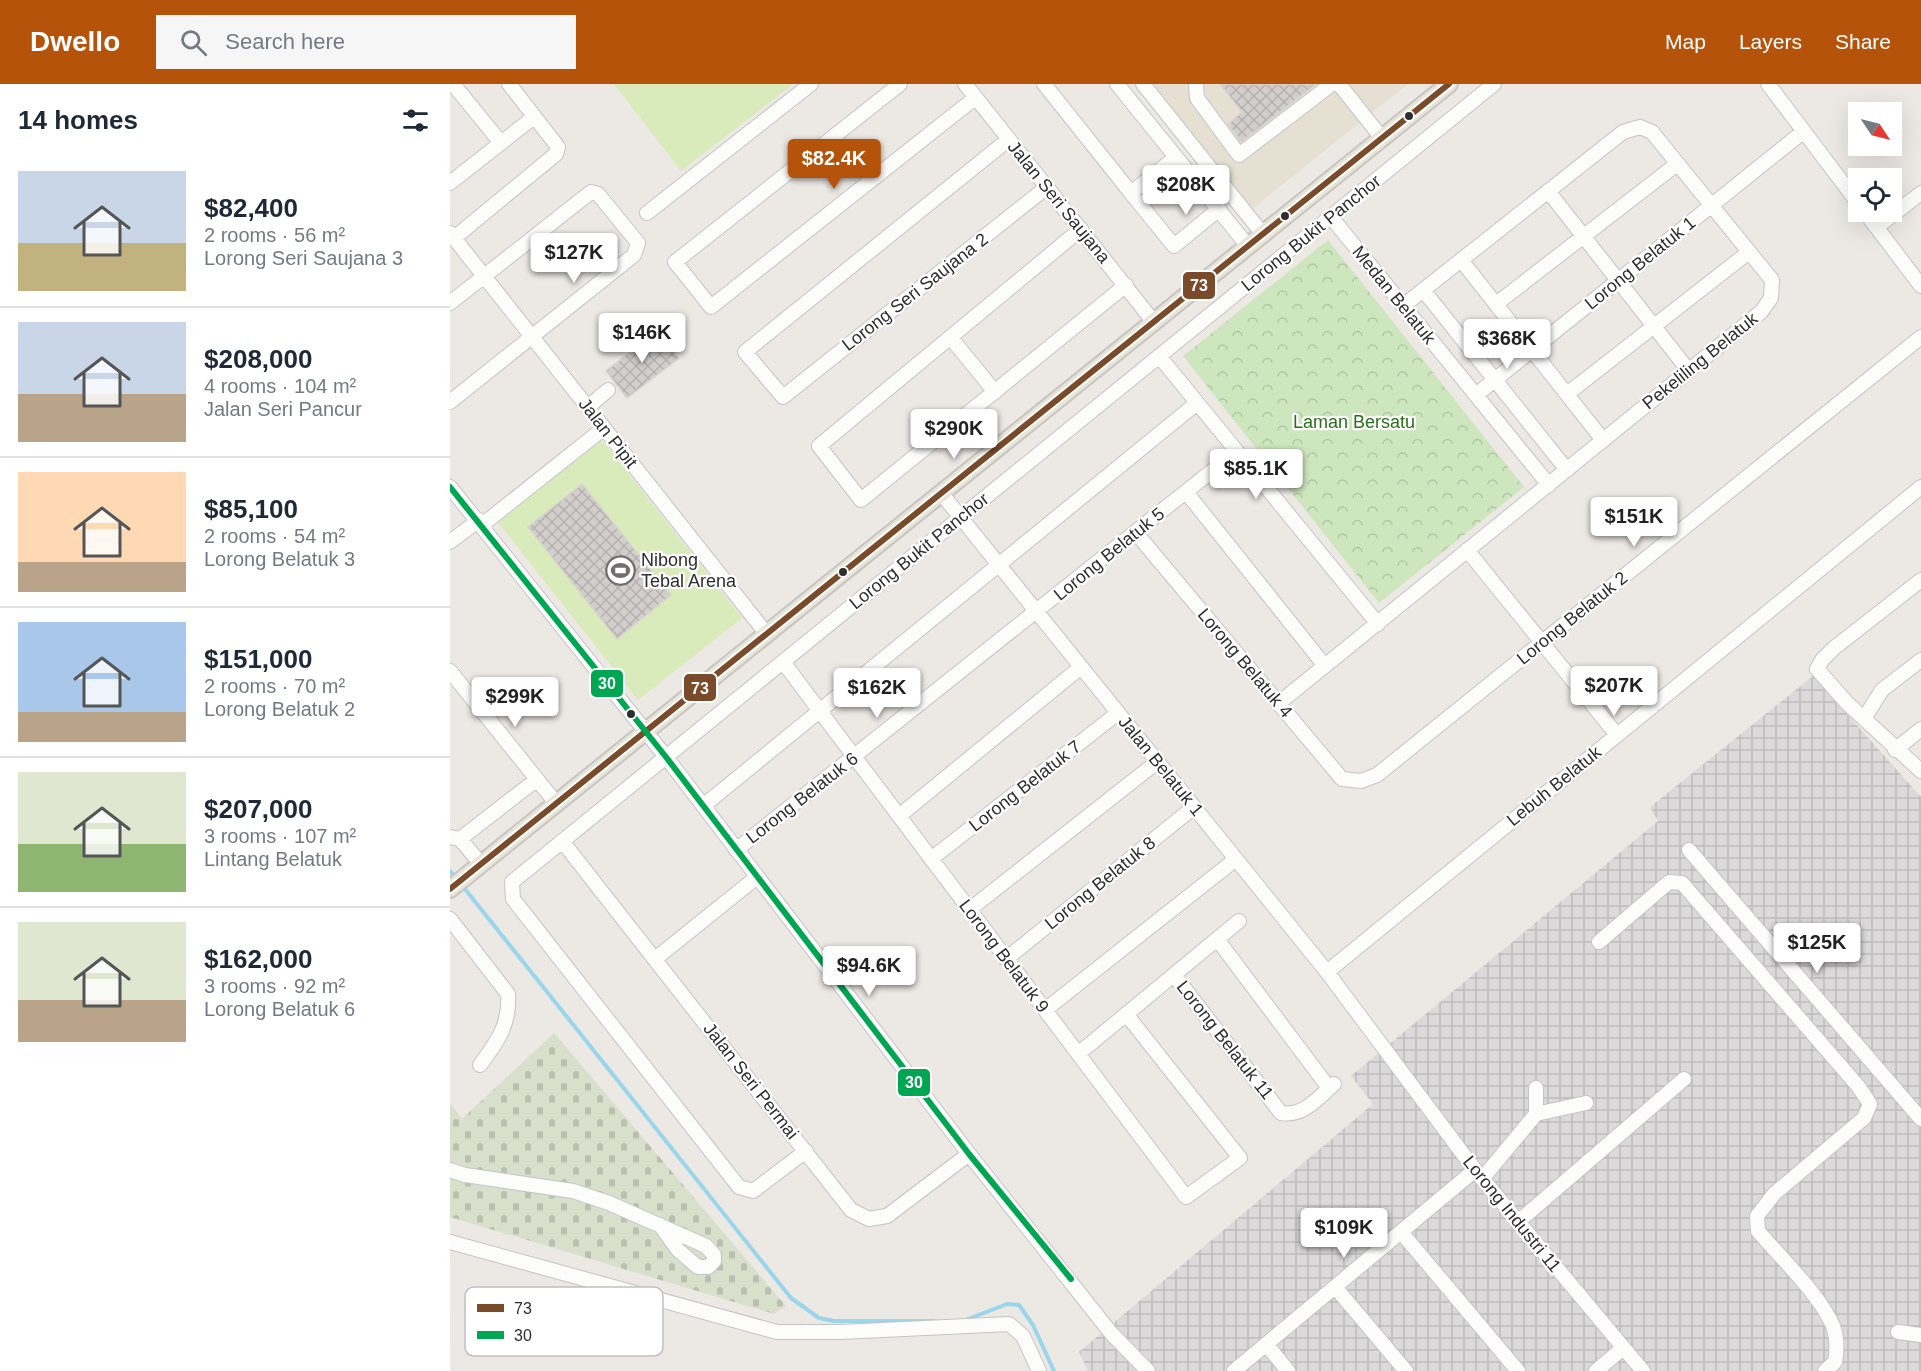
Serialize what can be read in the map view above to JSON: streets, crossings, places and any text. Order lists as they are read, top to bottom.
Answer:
{
  "streets": {
    "street": [
      "Jalan Seri Saujana",
      "Lorong Bukit Panchor",
      "Lorong Belatuk 1",
      "Lorong Seri Saujana 2",
      "Medan Belatuk",
      "Pekeliling Belatuk",
      "Jalan Pipit",
      "Lorong Belatuk 5",
      "Lorong Belatuk 2",
      "Lorong Belatuk 4",
      "Jalan Belatuk 1",
      "Lorong Belatuk 7",
      "Lebuh Belatuk",
      "Lorong Belatuk 6",
      "Lorong Belatuk 8",
      "Lorong Belatuk 9",
      "Lorong Belatuk 11",
      "Jalan Seri Permai",
      "Lorong Industri 11"
    ]
  },
  "crossings": [
    ["Jalan Seri Saujana", "Lorong Seri Saujana 2"],
    ["Lorong Bukit Panchor", "Medan Belatuk"],
    ["Lorong Bukit Panchor", "Jalan Belatuk 1"],
    ["Lorong Bukit Panchor", "Lorong Belatuk 9"],
    ["Lorong Bukit Panchor", "Jalan Seri Permai"],
    ["Lorong Belatuk 1", "Medan Belatuk"],
    ["Lorong Belatuk 1", "Pekeliling Belatuk"],
    ["Medan Belatuk", "Pekeliling Belatuk"],
    ["Pekeliling Belatuk", "Lorong Belatuk 4"],
    ["Lorong Belatuk 5", "Lorong Belatuk 4"],
    ["Lorong Belatuk 5", "Jalan Belatuk 1"],
    ["Lorong Belatuk 5", "Lorong Belatuk 6"],
    ["Lorong Belatuk 2", "Lorong Belatuk 4"],
    ["Jalan Belatuk 1", "Lorong Belatuk 7"],
    ["Jalan Belatuk 1", "Lebuh Belatuk"],
    ["Jalan Belatuk 1", "Lorong Belatuk 6"],
    ["Jalan Belatuk 1", "Lorong Belatuk 8"],
    ["Jalan Belatuk 1", "Lorong Industri 11"],
    ["Lorong Belatuk 7", "Lorong Belatuk 9"],
    ["Lorong Belatuk 6", "Lorong Belatuk 9"],
    ["Lorong Belatuk 8", "Lorong Belatuk 9"]
  ],
  "parks": ["Laman Bersatu"],
  "places": {
    "sports": ["Nibong Tebal Arena"]
  },
  "lines": ["transit line 73", "transit line 30"],
  "legend": ["73", "30"],
  "north": "bottom right",
  "page": {
    "header": "Dwello",
    "search": "Search here",
    "nav": ["Map", "Layers", "Share"],
    "heading": "14 homes",
    "price": [
      "$82.4K",
      "$208K",
      "$127K",
      "$146K",
      "$368K",
      "$290K",
      "$85.1K",
      "$151K",
      "$207K",
      "$162K",
      "$299K",
      "$125K",
      "$94.6K",
      "$109K"
    ],
    "list": [
      {
        "name": "$82,400",
        "note": "2 rooms · 56 m² · Lorong Seri Saujana 3"
      },
      {
        "name": "$208,000",
        "note": "4 rooms · 104 m² · Jalan Seri Pancur"
      },
      {
        "name": "$85,100",
        "note": "2 rooms · 54 m² · Lorong Belatuk 3"
      },
      {
        "name": "$151,000",
        "note": "2 rooms · 70 m² · Lorong Belatuk 2"
      },
      {
        "name": "$207,000",
        "note": "3 rooms · 107 m² · Lintang Belatuk"
      },
      {
        "name": "$162,000",
        "note": "3 rooms · 92 m² · Lorong Belatuk 6"
      }
    ]
  }
}
